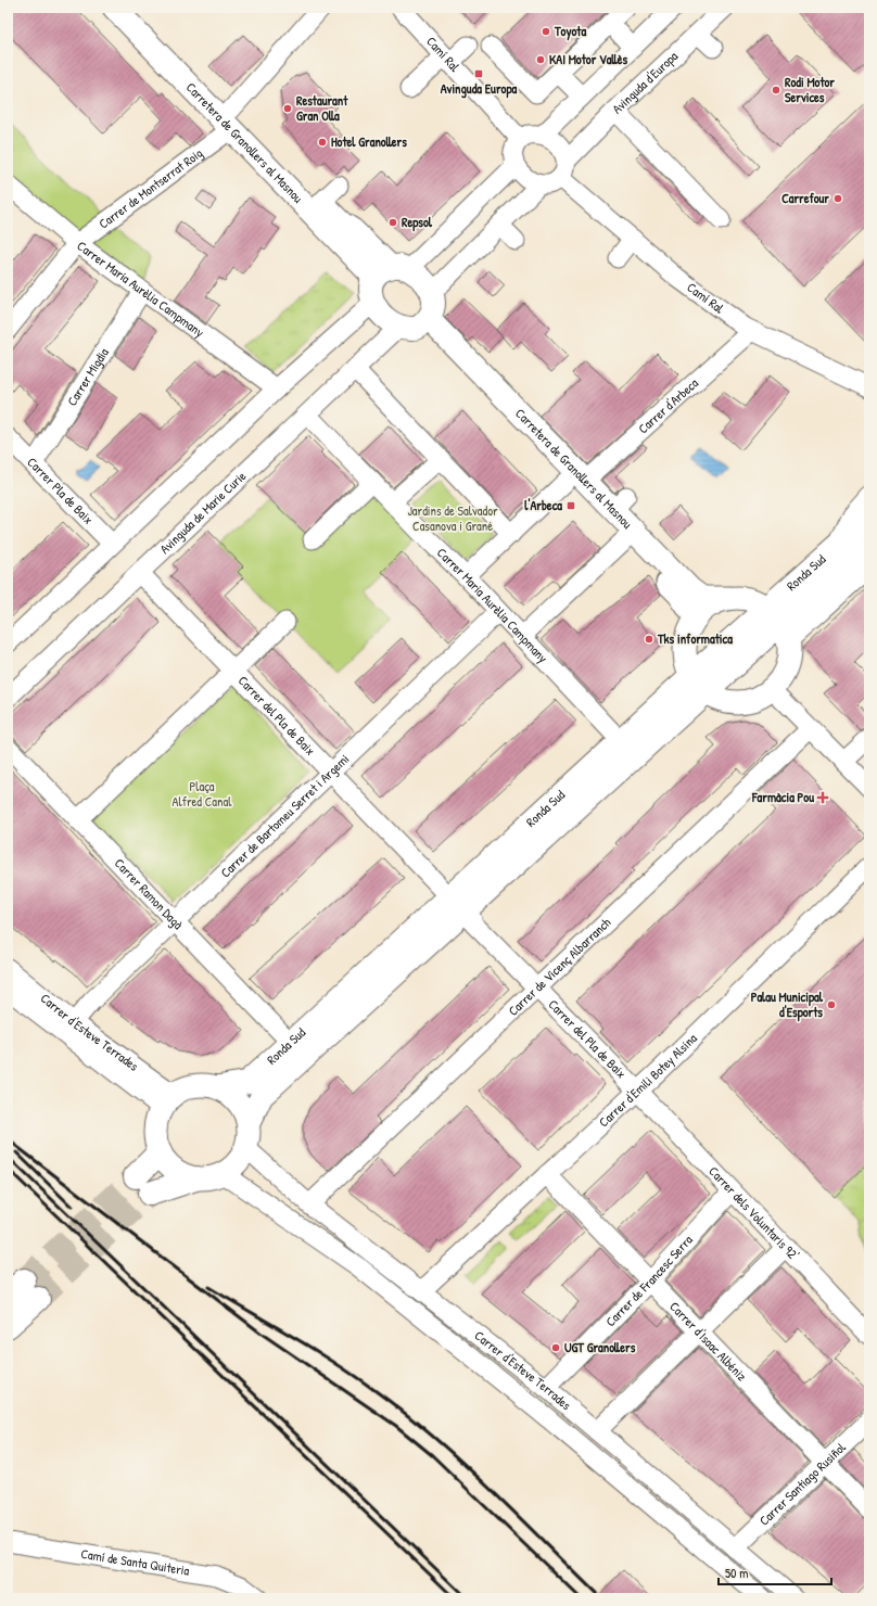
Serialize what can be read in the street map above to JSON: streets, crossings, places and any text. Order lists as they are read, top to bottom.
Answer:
{
  "streets": {
    "main road": ["Carretera de Granollers al Masnou", "Ronda Sud"],
    "street": [
      "Camí Ral",
      "Avinguda d'Europa",
      "Carrer de Montserrat Roig",
      "Carrer Maria Aurèlia Campmany",
      "Carrer Migdia",
      "Carrer d'Arbeca",
      "Carrer Pla de Baix",
      "Avinguda de Marie Curie",
      "Carrer del Pla de Baix",
      "Carrer de Bartomeu Serret i Argemi",
      "Carrer Ramon Dagà",
      "Carrer de Vicenç Albarranch",
      "Carrer d'Esteve Terrades",
      "Carrer d'Emili Botey Alsina",
      "Carrer dels Voluntaris 92'",
      "Carrer de Francesc Serra",
      "Carrer d'Isaac Albéniz",
      "Carrer Santiago Rusiñol",
      "Camí de Santa Quiteria"
    ]
  },
  "crossings": [
    ["Camí Ral", "Avinguda d'Europa"],
    ["Camí Ral", "Carrer d'Arbeca"],
    ["Carretera de Granollers al Masnou", "Carrer de Montserrat Roig"],
    ["Carretera de Granollers al Masnou", "Carrer d'Arbeca"],
    ["Carretera de Granollers al Masnou", "Avinguda de Marie Curie"],
    ["Carretera de Granollers al Masnou", "Ronda Sud"],
    ["Carrer de Montserrat Roig", "Carrer Maria Aurèlia Campmany"],
    ["Carrer Maria Aurèlia Campmany", "Carrer Migdia"],
    ["Carrer Maria Aurèlia Campmany", "Carrer d'Arbeca"],
    ["Carrer Maria Aurèlia Campmany", "Avinguda de Marie Curie"],
    ["Carrer Maria Aurèlia Campmany", "Ronda Sud"],
    ["Carrer Maria Aurèlia Campmany", "Carrer de Bartomeu Serret i Argemi"],
    ["Carrer Migdia", "Carrer Pla de Baix"],
    ["Avinguda de Marie Curie", "Carrer del Pla de Baix"],
    ["Ronda Sud", "Carrer del Pla de Baix"],
    ["Ronda Sud", "Carrer Ramon Dagà"],
    ["Ronda Sud", "Carrer d'Esteve Terrades"],
    ["Carrer del Pla de Baix", "Carrer de Bartomeu Serret i Argemi"],
    ["Carrer del Pla de Baix", "Carrer de Vicenç Albarranch"],
    ["Carrer del Pla de Baix", "Carrer d'Emili Botey Alsina"],
    ["Carrer del Pla de Baix", "Carrer dels Voluntaris 92'"],
    ["Carrer de Bartomeu Serret i Argemi", "Carrer Ramon Dagà"],
    ["Carrer de Bartomeu Serret i Argemi", "Carrer d'Esteve Terrades"],
    ["Carrer de Vicenç Albarranch", "Carrer d'Esteve Terrades"],
    ["Carrer d'Esteve Terrades", "Carrer d'Emili Botey Alsina"],
    ["Carrer d'Esteve Terrades", "Carrer de Francesc Serra"],
    ["Carrer d'Esteve Terrades", "Carrer Santiago Rusiñol"],
    ["Carrer d'Emili Botey Alsina", "Carrer dels Voluntaris 92'"],
    ["Carrer d'Emili Botey Alsina", "Carrer d'Isaac Albéniz"],
    ["Carrer dels Voluntaris 92'", "Carrer de Francesc Serra"],
    ["Carrer de Francesc Serra", "Carrer d'Isaac Albéniz"],
    ["Carrer d'Isaac Albéniz", "Carrer Santiago Rusiñol"]
  ],
  "parks": ["Jardins de Salvador Casanova i Grané", "Plaça Alfred Canal"],
  "places": {
    "other": [
      "Toyota",
      "KAI Motor Vallès",
      "Rodi Motor Services",
      "Restaurant Gran Olla",
      "Hotel Granollers",
      "Carrefour",
      "Repsol",
      "Tks informatica",
      "Palau Municipal d'Esports",
      "UGT Granollers"
    ],
    "transit": ["Avinguda Europa", "l'Arbeca"],
    "health": ["Farmàcia Pou"]
  },
  "scale_bar": "50 m"
}
